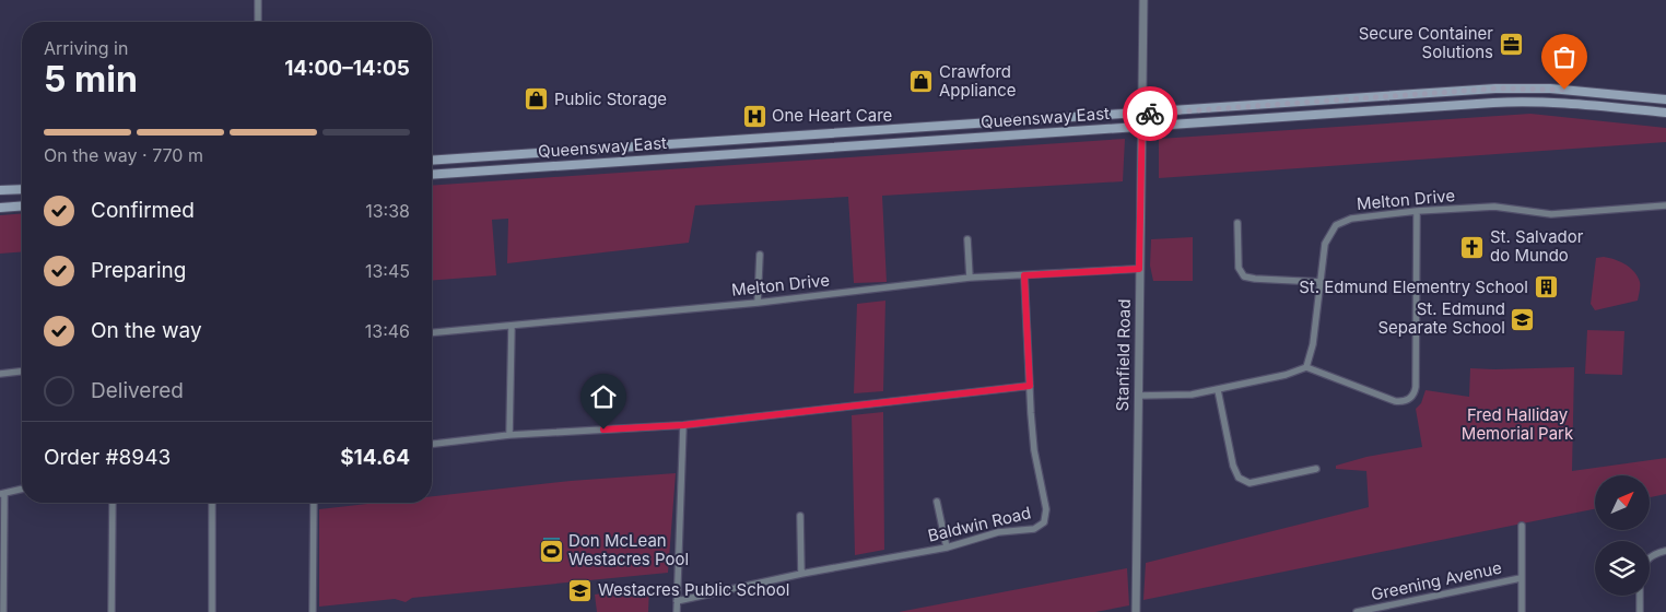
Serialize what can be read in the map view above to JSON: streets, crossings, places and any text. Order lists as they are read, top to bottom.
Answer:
{
  "streets": {
    "main road": ["Queensway East"],
    "street": [
      "Melton Drive",
      "Stanfield Road",
      "Baldwin Road",
      "Greening Avenue"
    ]
  },
  "crossings": [
    ["Queensway East", "Stanfield Road"],
    ["Melton Drive", "Stanfield Road"],
    ["Melton Drive", "Baldwin Road"]
  ],
  "parks": ["Fred Halliday Memorial Park"],
  "places": {
    "office": ["Secure Container Solutions"],
    "shop": ["Crawford Appliance", "Public Storage"],
    "hospital": ["One Heart Care"],
    "church": ["St. Salvador do Mundo"],
    "building": ["St. Edmund Elementry School"],
    "school or university": ["St. Edmund Separate School", "Westacres Public School"],
    "sports": ["Don McLean Westacres Pool"]
  },
  "north": "top right",
  "page": {
    "heading": ["5 min", "Arriving in", "14:00–14:05"],
    "panel": ["Order #8943", "$14.64"],
    "bar": "On the way · 770 m",
    "list": [
      ["Confirmed", "13:38"],
      ["Preparing", "13:45"],
      ["On the way", "13:46"],
      "Delivered"
    ]
  }
}
